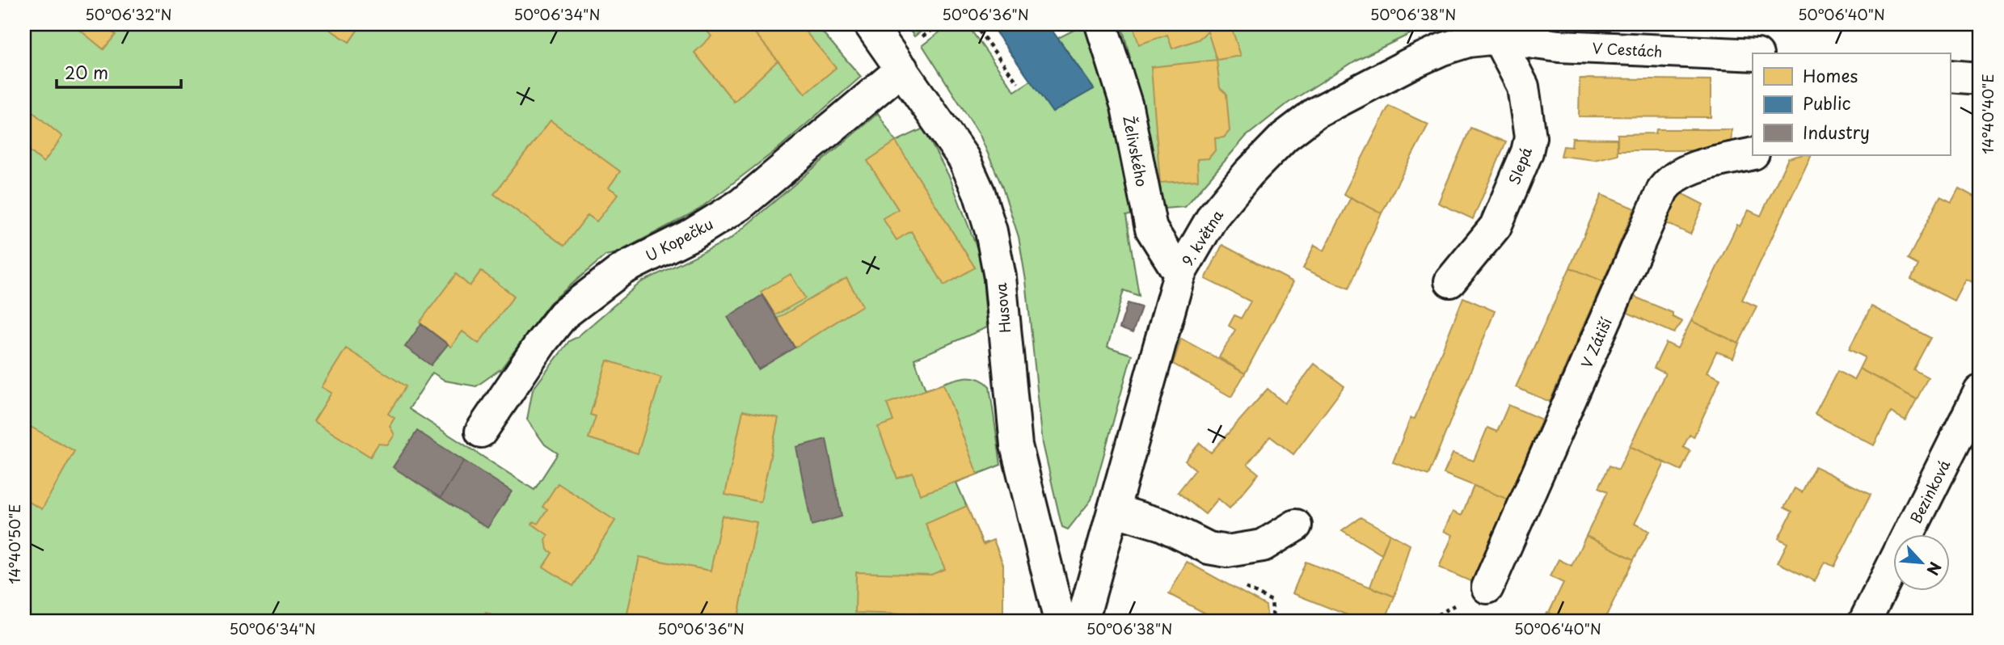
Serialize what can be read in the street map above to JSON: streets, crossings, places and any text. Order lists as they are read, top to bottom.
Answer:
{
  "streets": {
    "street": [
      "V Cestách",
      "Želivského",
      "Slepá",
      "9. května",
      "U Kopečku",
      "Husova",
      "V Zátiší",
      "Bezinková"
    ]
  },
  "crossings": [
    ["V Cestách", "Slepá"],
    ["V Cestách", "9. května"],
    ["Želivského", "9. května"],
    ["Slepá", "9. května"],
    ["U Kopečku", "Husova"]
  ],
  "legend": ["Homes", "Public", "Industry"],
  "scale_bar": "20 m",
  "north": "bottom right",
  "coordinates": [
    "50°06'32\"N",
    "50°06'34\"N",
    "50°06'36\"N",
    "50°06'38\"N",
    "50°06'40\"N",
    "14°40'40\"E",
    "14°40'50\"E"
  ]
}
